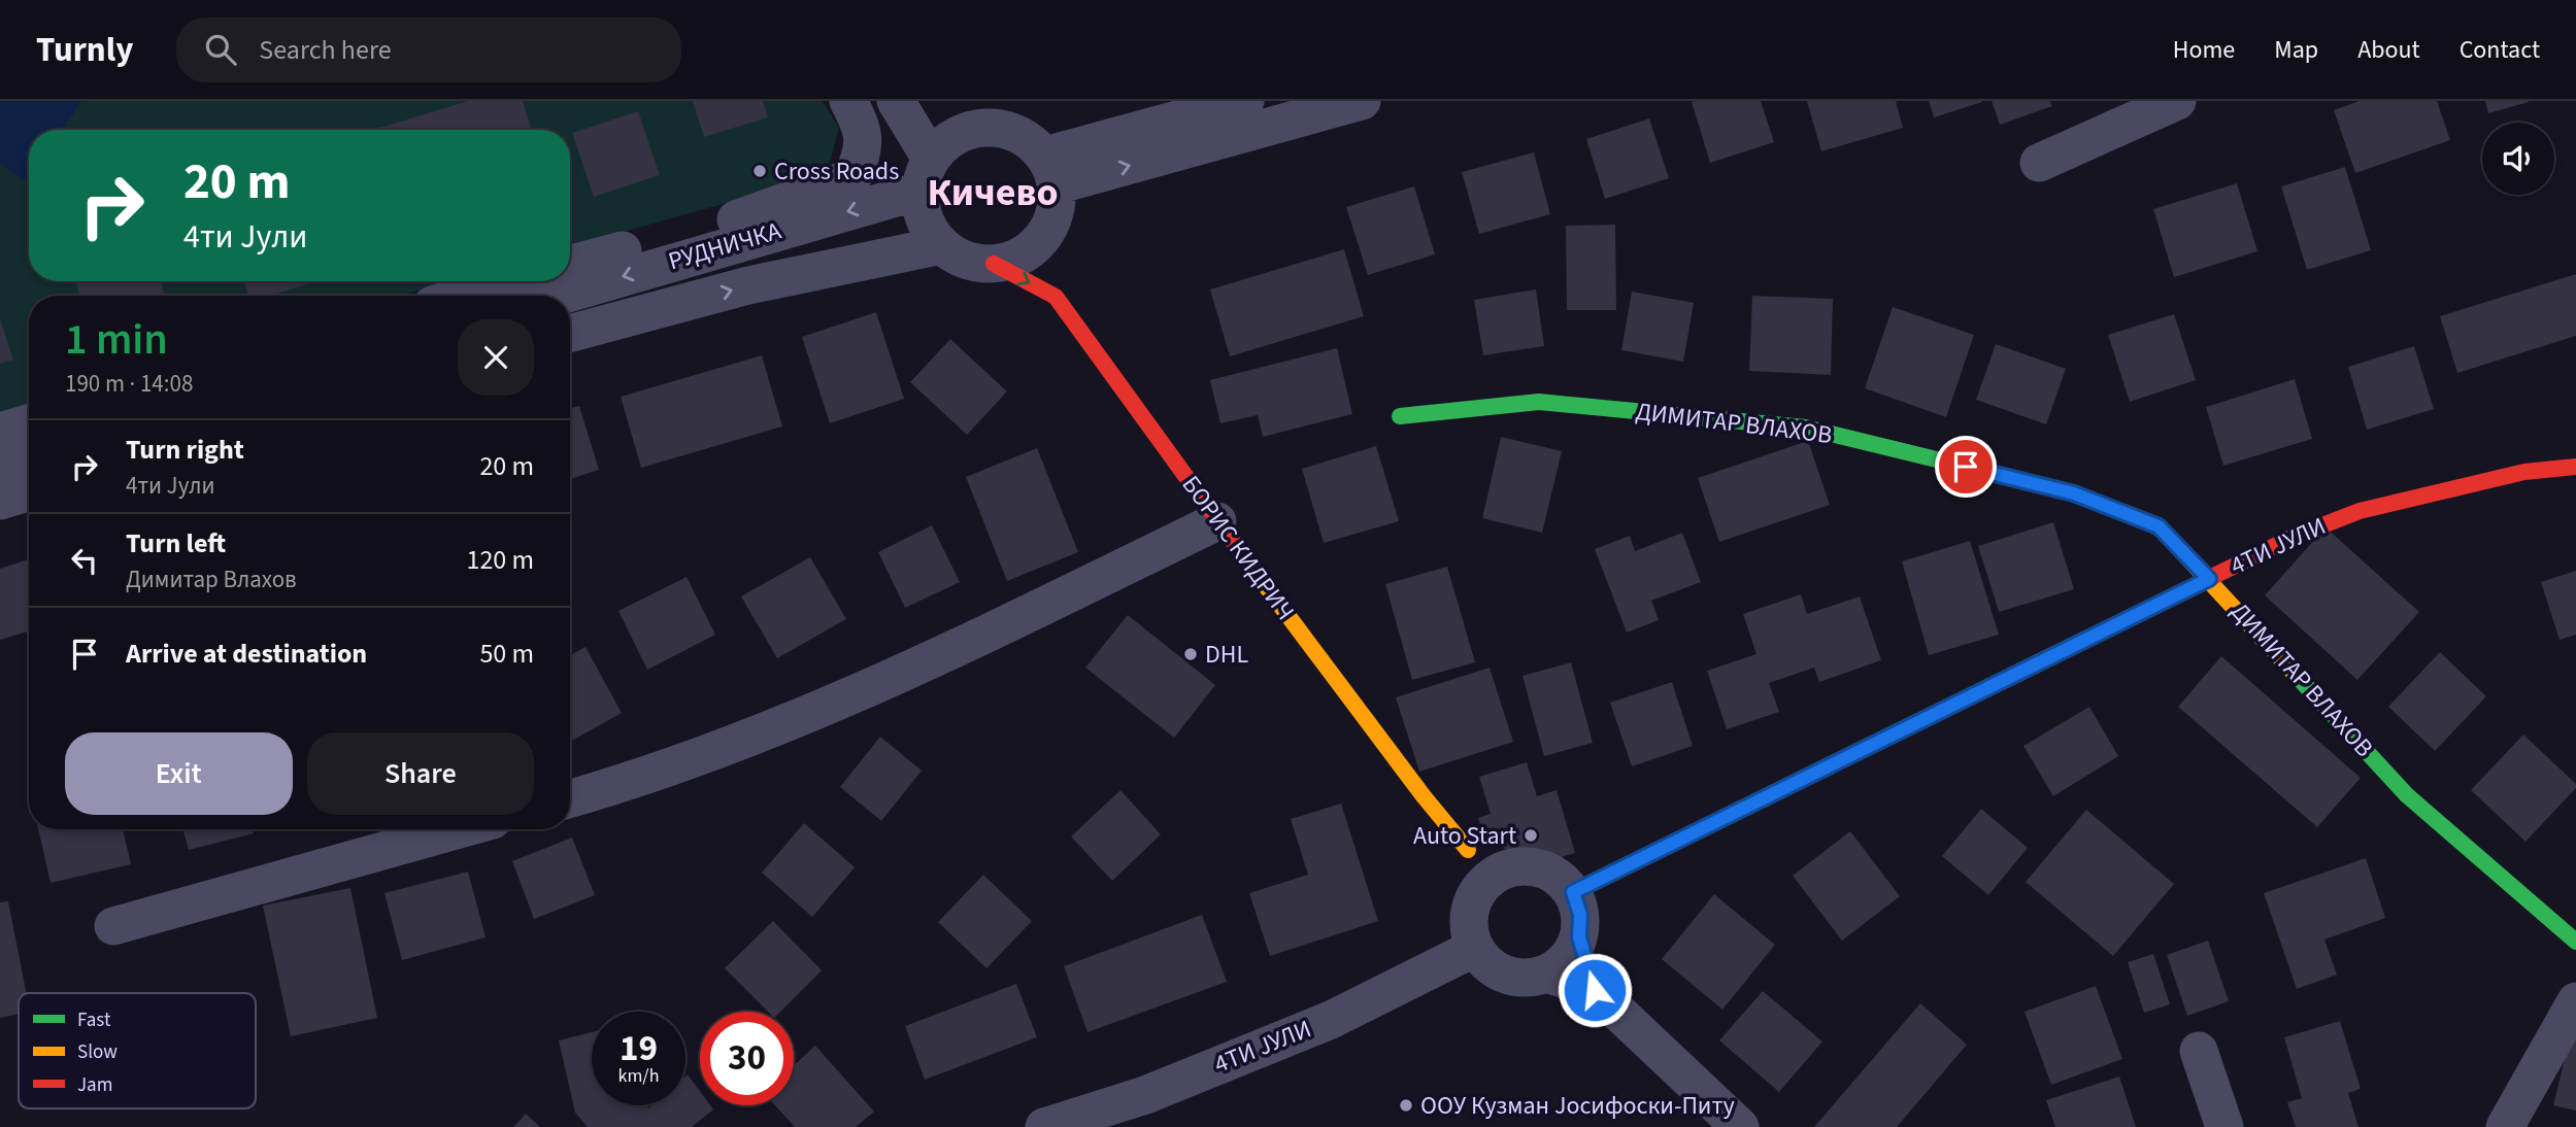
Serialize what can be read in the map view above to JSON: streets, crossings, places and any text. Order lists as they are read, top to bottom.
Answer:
{
  "streets": {
    "street": [
      "РУДНИЧКА",
      "ДИМИТАР ВЛАХОВ",
      "4ТИ ЈУЛИ",
      "БОРИС КИДРИЧ"
    ]
  },
  "crossings": [
    ["РУДНИЧКА", "БОРИС КИДРИЧ"],
    ["ДИМИТАР ВЛАХОВ", "4ТИ ЈУЛИ"]
  ],
  "districts": ["Кичево"],
  "places": [
    "Cross Roads",
    "DHL",
    "Auto Start",
    "ООУ Кузман Јосифоски-Питу"
  ],
  "legend": ["Fast", "Slow", "Jam"],
  "page": {
    "header": "Turnly",
    "search": "Search here",
    "nav": [
      "Home",
      "Map",
      "About",
      "Contact"
    ],
    "turn": ["20 m", "4ти Јули"],
    "heading": ["1 min", "190 m · 14:08"],
    "list": [
      {
        "name": "Turn right",
        "note": "4ти Јули",
        "value": "20 m"
      },
      {
        "name": "Turn left",
        "note": "Димитар Влахов",
        "value": "120 m"
      },
      {
        "name": "Arrive at destination",
        "value": "50 m"
      }
    ],
    "buttons": ["Exit", "Share"],
    "speed": "19 km/h",
    "limit": "30"
  }
}
